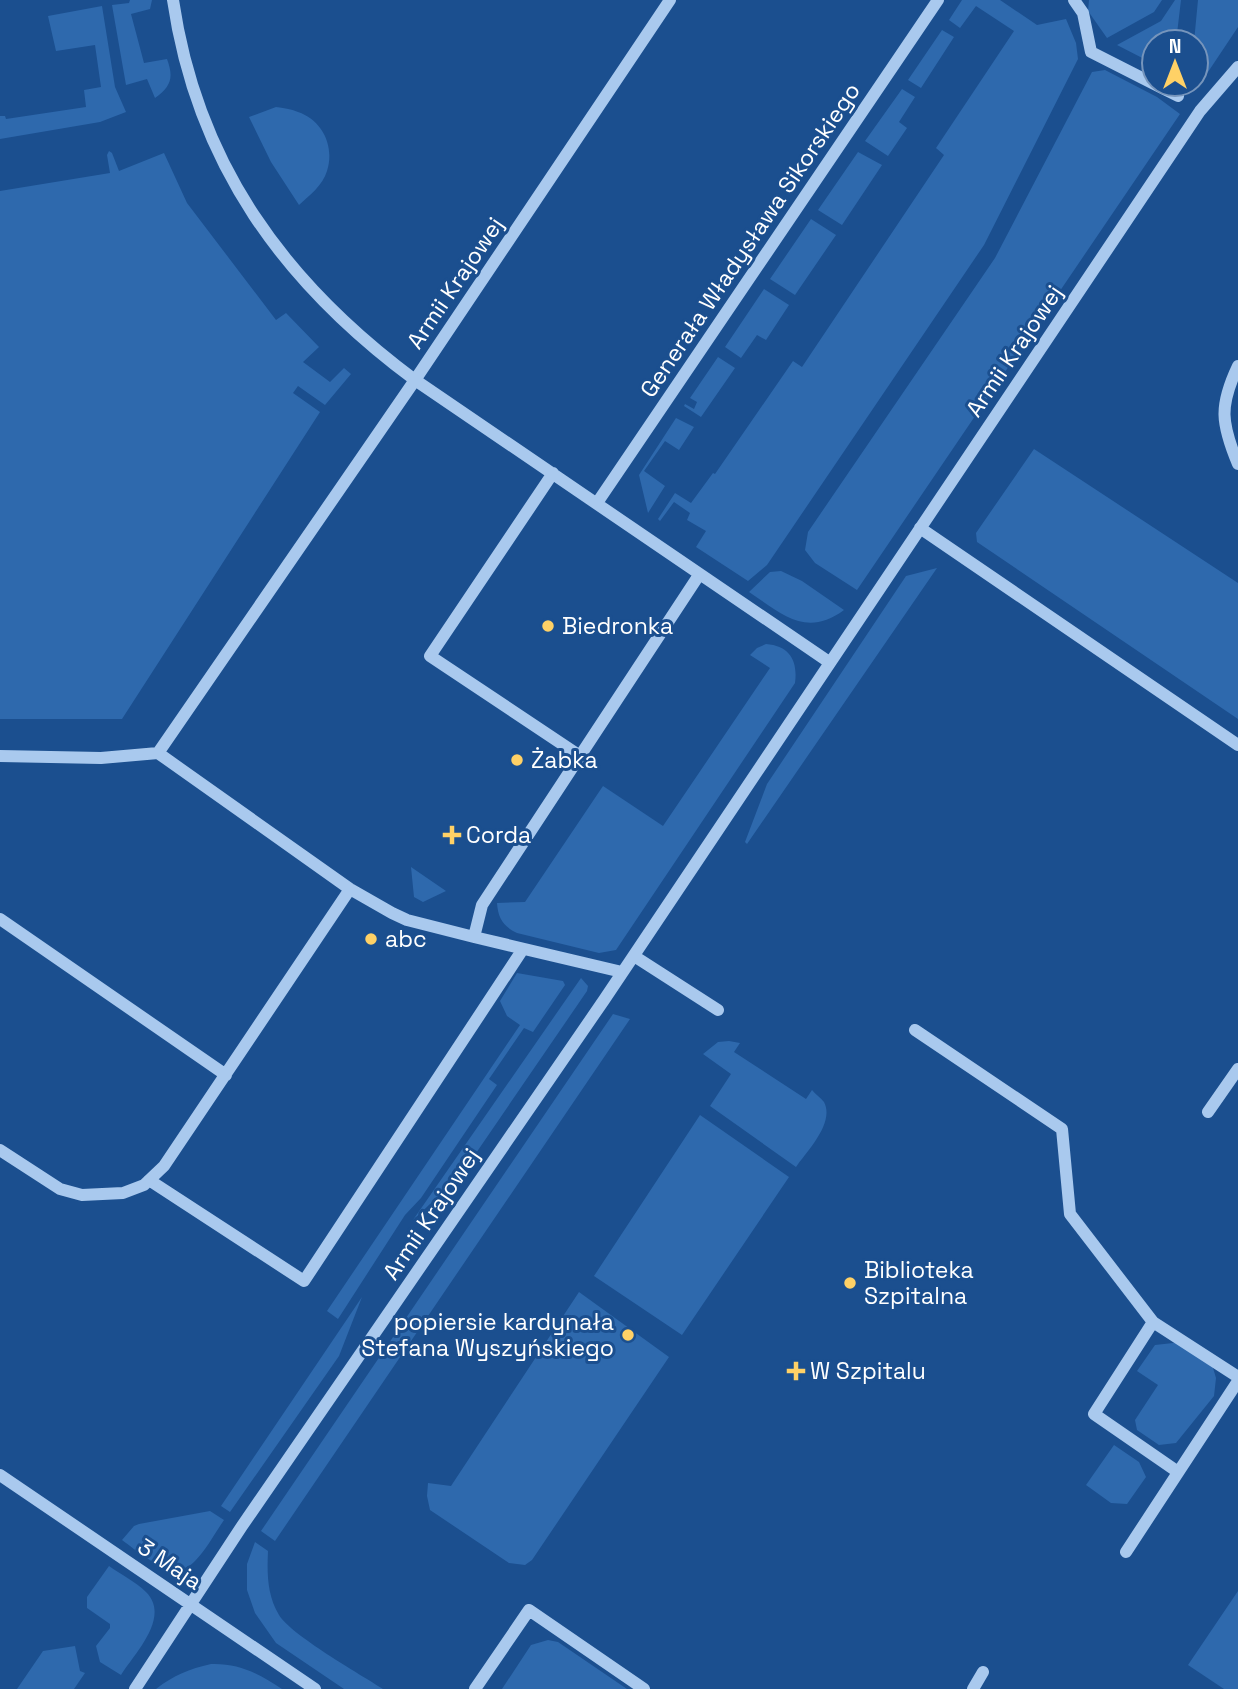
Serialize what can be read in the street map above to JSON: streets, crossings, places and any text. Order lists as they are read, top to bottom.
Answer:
{
  "streets": {
    "street": ["Generała Władysława Sikorskiego", "Armii Krajowej", "3 Maja"]
  },
  "crossings": [
    ["Generała Władysława Sikorskiego", "Armii Krajowej"],
    ["Armii Krajowej", "3 Maja"]
  ],
  "places": {
    "other": [
      "Biedronka",
      "Żabka",
      "abc",
      "Biblioteka Szpitalna",
      "popiersie kardynała Stefana Wyszyńskiego"
    ],
    "health": ["Corda", "W Szpitalu"]
  },
  "north": "top"
}
